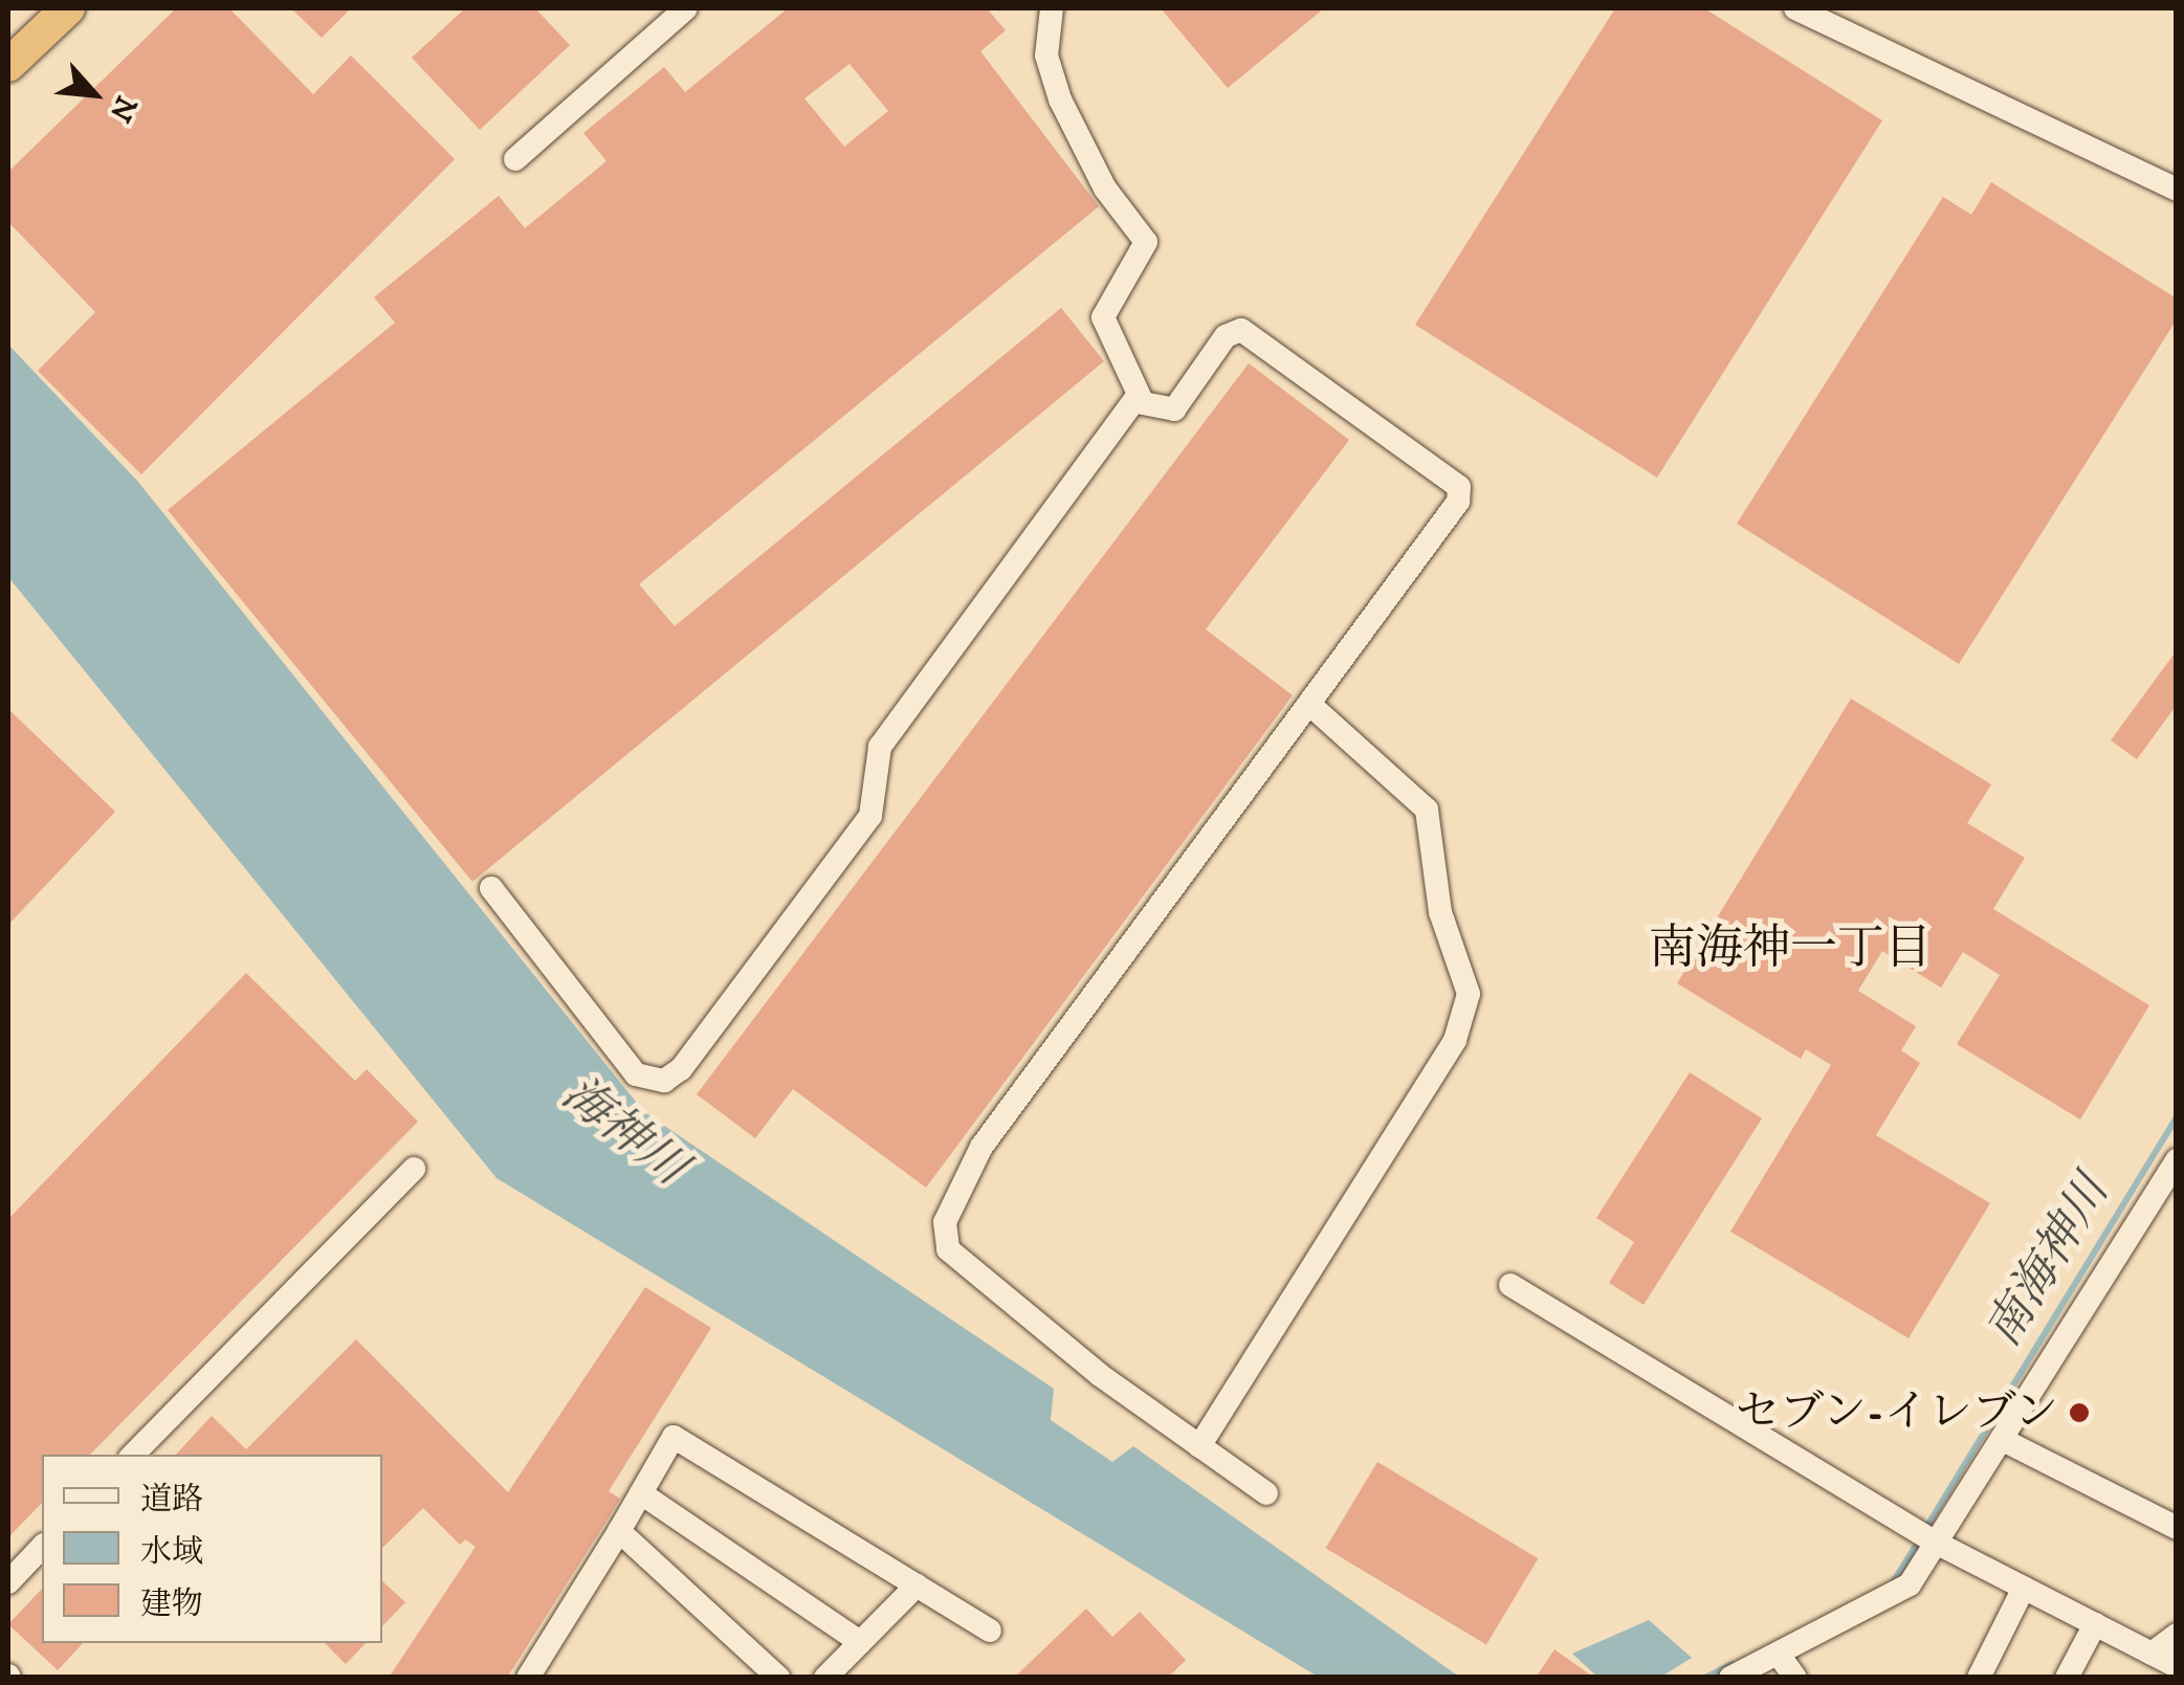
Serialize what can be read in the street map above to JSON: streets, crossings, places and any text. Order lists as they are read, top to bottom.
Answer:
{
  "districts": ["南海神一丁目"],
  "water": ["海神川", "南海神川"],
  "places": ["セブン-イレブン"],
  "legend": ["道路", "水域", "建物"],
  "north": "bottom right"
}
